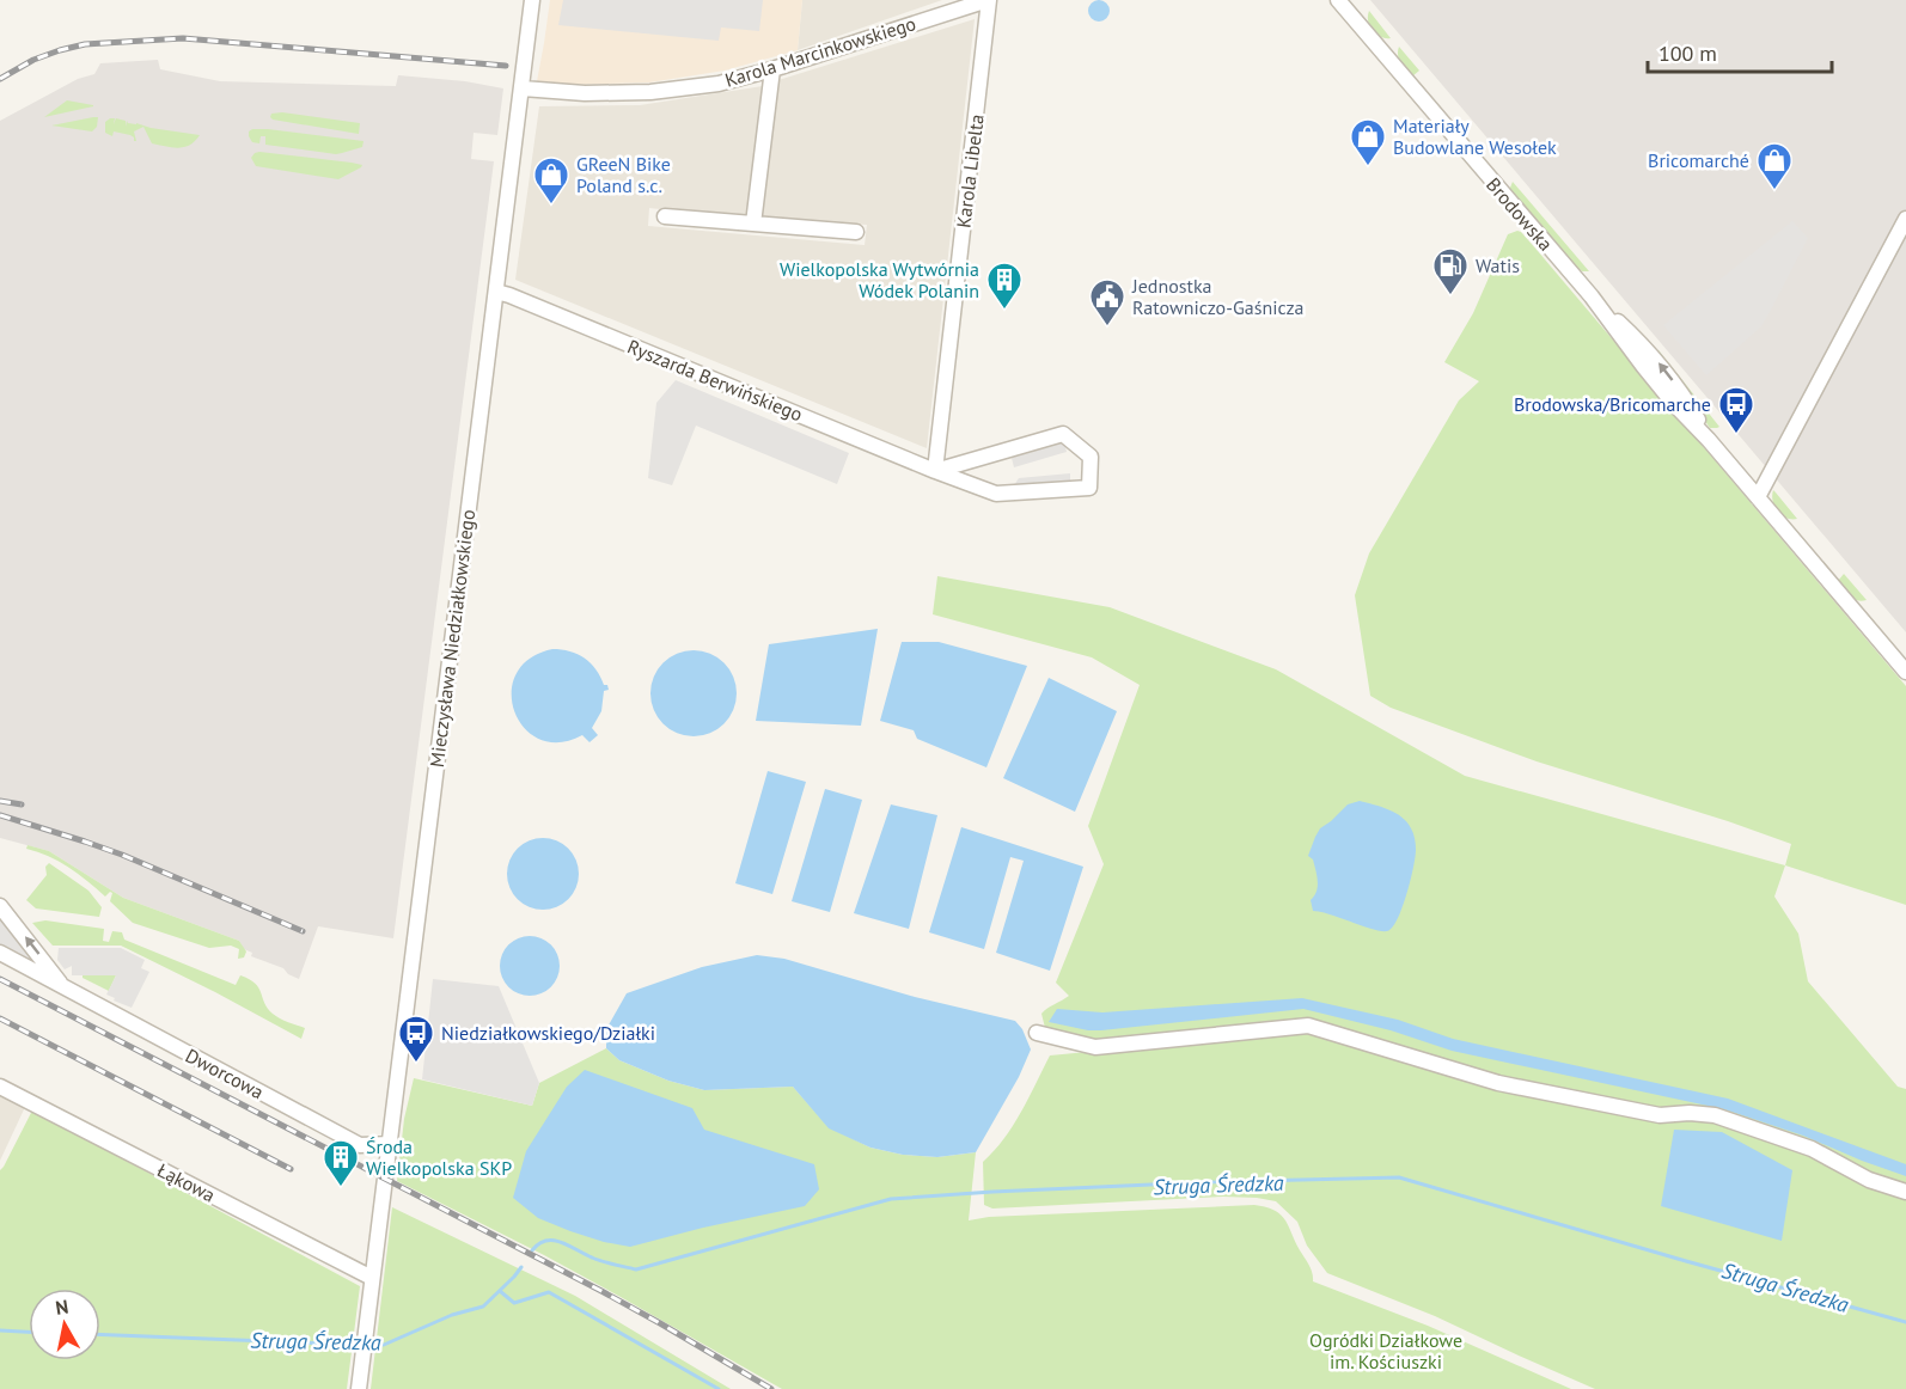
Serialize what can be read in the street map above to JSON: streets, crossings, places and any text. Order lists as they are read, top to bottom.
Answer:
{
  "streets": {
    "street": [
      "Karola Marcinkowskiego",
      "Karola Libelta",
      "Brodowska",
      "Ryszarda Berwińskiego",
      "Mieczysława Niedziałkowskiego",
      "Dworcowa",
      "Łąkowa"
    ]
  },
  "crossings": [
    ["Karola Marcinkowskiego", "Karola Libelta"],
    ["Karola Marcinkowskiego", "Mieczysława Niedziałkowskiego"],
    ["Karola Libelta", "Ryszarda Berwińskiego"],
    ["Ryszarda Berwińskiego", "Mieczysława Niedziałkowskiego"],
    ["Mieczysława Niedziałkowskiego", "Dworcowa"],
    ["Mieczysława Niedziałkowskiego", "Łąkowa"]
  ],
  "water": ["Struga Średzka"],
  "parks": ["Ogródki Działkowe im. Kościuszki"],
  "places": {
    "shop": ["Materiały Budowlane Wesołek", "Bricomarché", "GReeN Bike Poland s.c."],
    "fuel station": ["Watis"],
    "building": ["Wielkopolska Wytwórnia Wódek Polanin", "Środa Wielkopolska SKP"],
    "public building": ["Jednostka Ratowniczo-Gaśnicza"],
    "bus stop": ["Brodowska/Bricomarche", "Niedziałkowskiego/Działki"]
  },
  "scale_bar": "100 m",
  "north": "top"
}
